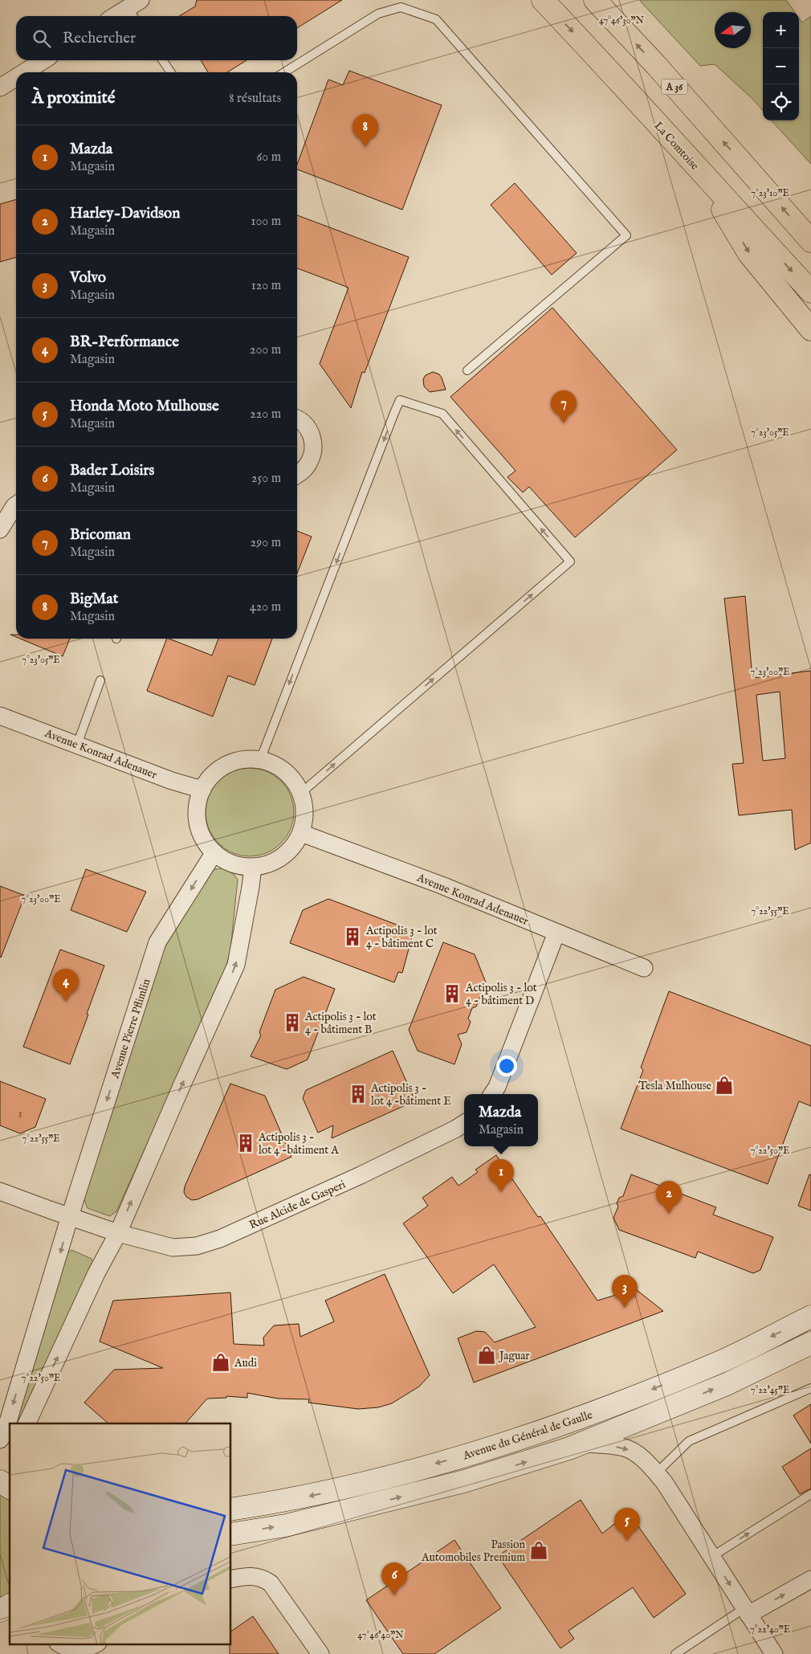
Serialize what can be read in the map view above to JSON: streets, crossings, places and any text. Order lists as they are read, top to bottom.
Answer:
{
  "streets": {
    "highway": ["A 36", "La Comtoise"],
    "main road": ["Avenue du Général de Gaulle"],
    "street": ["Avenue Konrad Adenauer", "Avenue Pierre Pflimlin", "Rue Alcide de Gasperi"]
  },
  "crossings": [
    ["Avenue Konrad Adenauer", "Avenue Pierre Pflimlin"]
  ],
  "places": {
    "building": [
      "Actipolis 3 - lot 4 - bâtiment C",
      "Actipolis 3 - lot 4 - bâtiment D",
      "Actipolis 3 - lot 4 - bâtiment B",
      "Actipolis 3 - lot 4 -bâtiment E",
      "Actipolis 3 - lot 4 -bâtiment A"
    ],
    "shop": [
      "Tesla Mulhouse",
      "Jaguar",
      "Audi",
      "Passion Automobiles Premium"
    ]
  },
  "house_numbers": ["3"],
  "north": "left",
  "page": {
    "map_buttons": ["+", "−"],
    "search": "Rechercher",
    "heading": ["À proximité", "8 résultats"],
    "pins": [
      "8",
      "7",
      "4",
      "1",
      "2",
      "3",
      "5",
      "6"
    ],
    "list": [
      {
        "mark": "1",
        "name": "Mazda",
        "note": "Magasin",
        "value": "60 m"
      },
      {
        "mark": "2",
        "name": "Harley-Davidson",
        "note": "Magasin",
        "value": "100 m"
      },
      {
        "mark": "3",
        "name": "Volvo",
        "note": "Magasin",
        "value": "120 m"
      },
      {
        "mark": "4",
        "name": "BR-Performance",
        "note": "Magasin",
        "value": "200 m"
      },
      {
        "mark": "5",
        "name": "Honda Moto Mulhouse",
        "note": "Magasin",
        "value": "220 m"
      },
      {
        "mark": "6",
        "name": "Bader Loisirs",
        "note": "Magasin",
        "value": "250 m"
      },
      {
        "mark": "7",
        "name": "Bricoman",
        "note": "Magasin",
        "value": "290 m"
      },
      {
        "mark": "8",
        "name": "BigMat",
        "note": "Magasin",
        "value": "420 m"
      }
    ],
    "popup": ["Mazda", "Magasin"]
  },
  "coordinates": [
    "47°46'30\"N",
    "7°23'10\"E",
    "7°23'05\"E",
    "7°23'00\"E",
    "7°22'55\"E",
    "7°22'50\"E",
    "7°22'45\"E",
    "7°22'40\"E",
    "47°46'40\"N"
  ]
}
